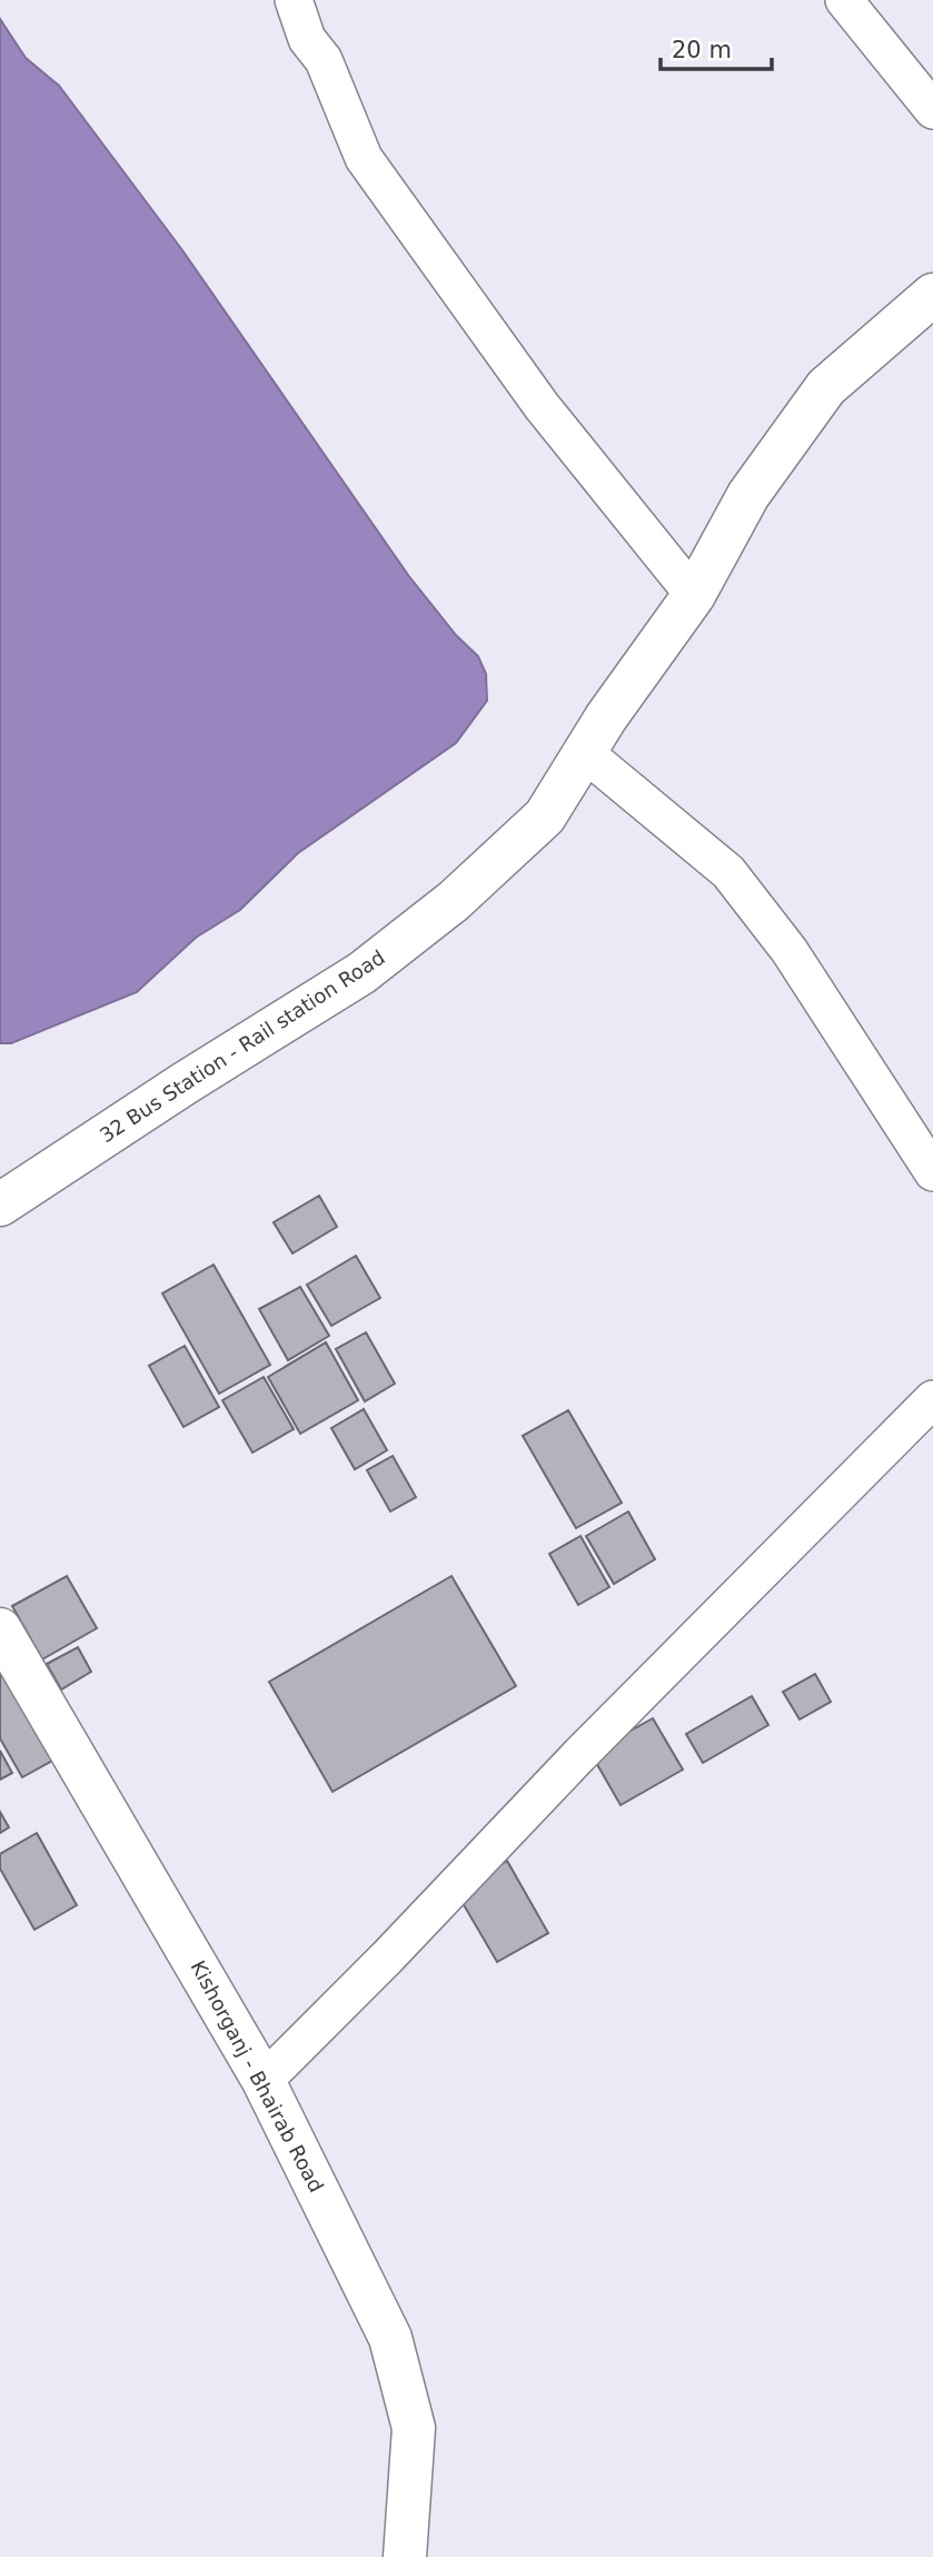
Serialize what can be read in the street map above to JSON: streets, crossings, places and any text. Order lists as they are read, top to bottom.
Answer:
{
  "streets": {
    "street": ["32 Bus Station - Rail station Road", "Kishorganj - Bhairab Road"]
  },
  "scale_bar": "20 m"
}
